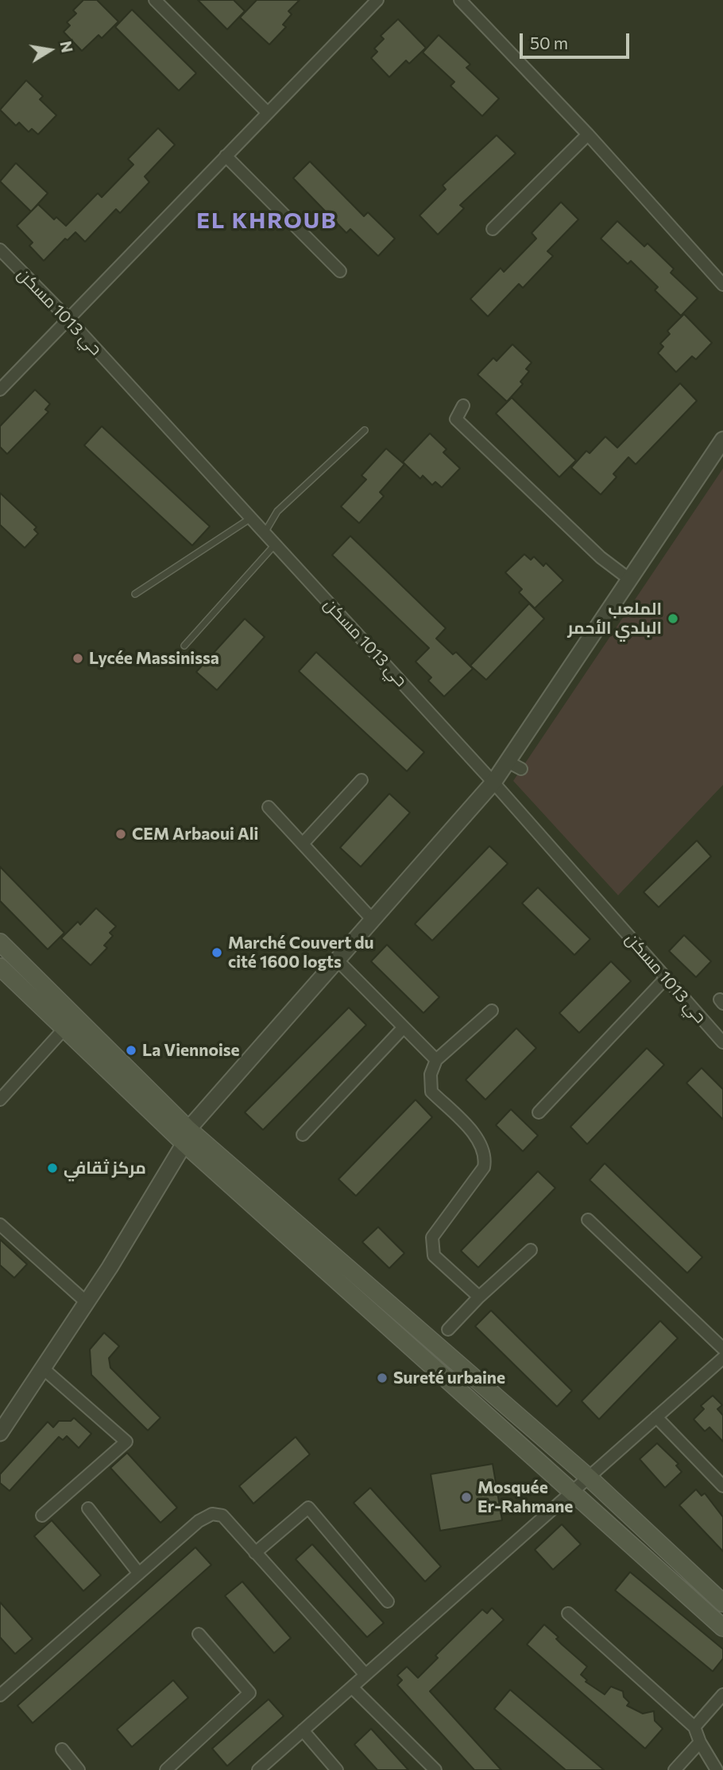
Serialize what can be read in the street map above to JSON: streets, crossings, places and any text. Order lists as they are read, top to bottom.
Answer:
{
  "streets": {
    "street": ["حي 1013 مسكن"]
  },
  "districts": ["EL KHROUB"],
  "places": [
    "الملعب البلدي الأحمر",
    "Lycée Massinissa",
    "CEM Arbaoui Ali",
    "Marché Couvert du cité 1600 logts",
    "La Viennoise",
    "مركز ثقافي",
    "Sureté urbaine",
    "Mosquée Er-Rahmane"
  ],
  "scale_bar": "50 m",
  "north": "right"
}
